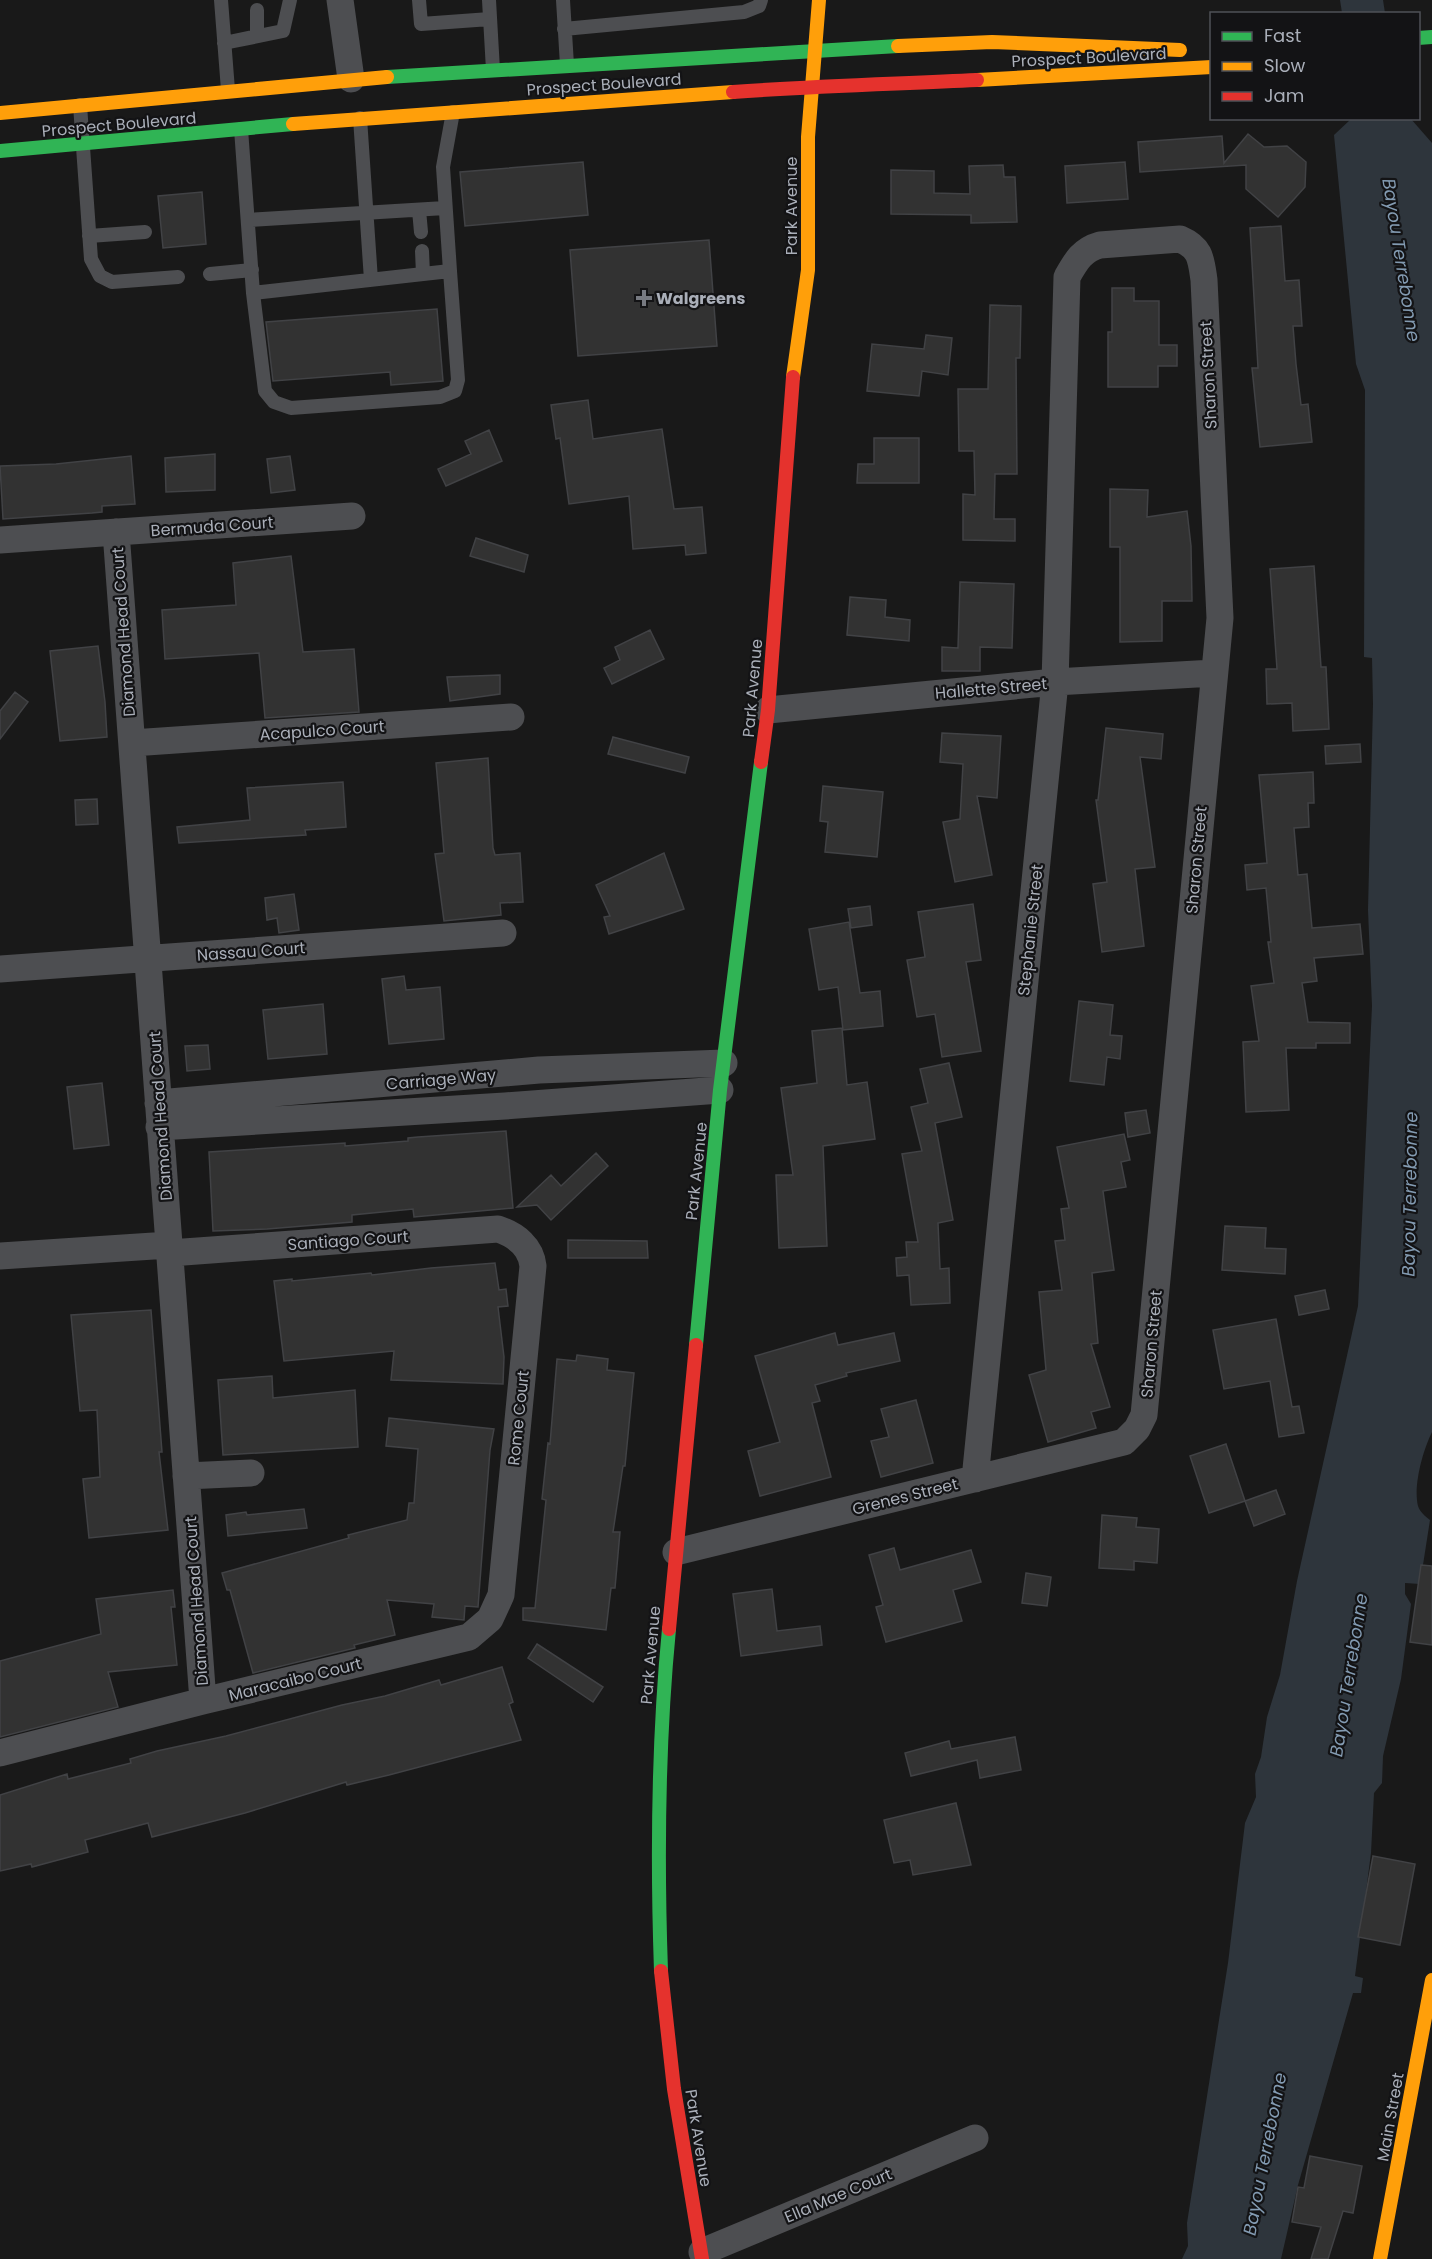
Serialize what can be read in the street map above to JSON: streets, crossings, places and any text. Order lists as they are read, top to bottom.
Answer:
{
  "streets": {
    "main road": ["Prospect Boulevard", "Park Avenue", "Main Street"],
    "street": [
      "Sharon Street",
      "Bermuda Court",
      "Diamond Head Court",
      "Hallette Street",
      "Acapulco Court",
      "Stephanie Street",
      "Nassau Court",
      "Carriage Way",
      "Santiago Court",
      "Rome Court",
      "Grenes Street",
      "Maracaibo Court",
      "Ella Mae Court"
    ]
  },
  "crossings": [
    ["Prospect Boulevard", "Park Avenue"],
    ["Park Avenue", "Hallette Street"],
    ["Park Avenue", "Carriage Way"],
    ["Park Avenue", "Grenes Street"],
    ["Park Avenue", "Ella Mae Court"],
    ["Sharon Street", "Hallette Street"],
    ["Sharon Street", "Stephanie Street"],
    ["Sharon Street", "Grenes Street"],
    ["Bermuda Court", "Diamond Head Court"],
    ["Diamond Head Court", "Acapulco Court"],
    ["Diamond Head Court", "Nassau Court"],
    ["Diamond Head Court", "Carriage Way"],
    ["Diamond Head Court", "Santiago Court"],
    ["Diamond Head Court", "Maracaibo Court"],
    ["Hallette Street", "Stephanie Street"],
    ["Stephanie Street", "Grenes Street"],
    ["Santiago Court", "Rome Court"],
    ["Rome Court", "Maracaibo Court"]
  ],
  "water": ["Bayou Terrebonne"],
  "places": {
    "health": ["Walgreens"]
  },
  "legend": ["Fast", "Slow", "Jam"]
}
